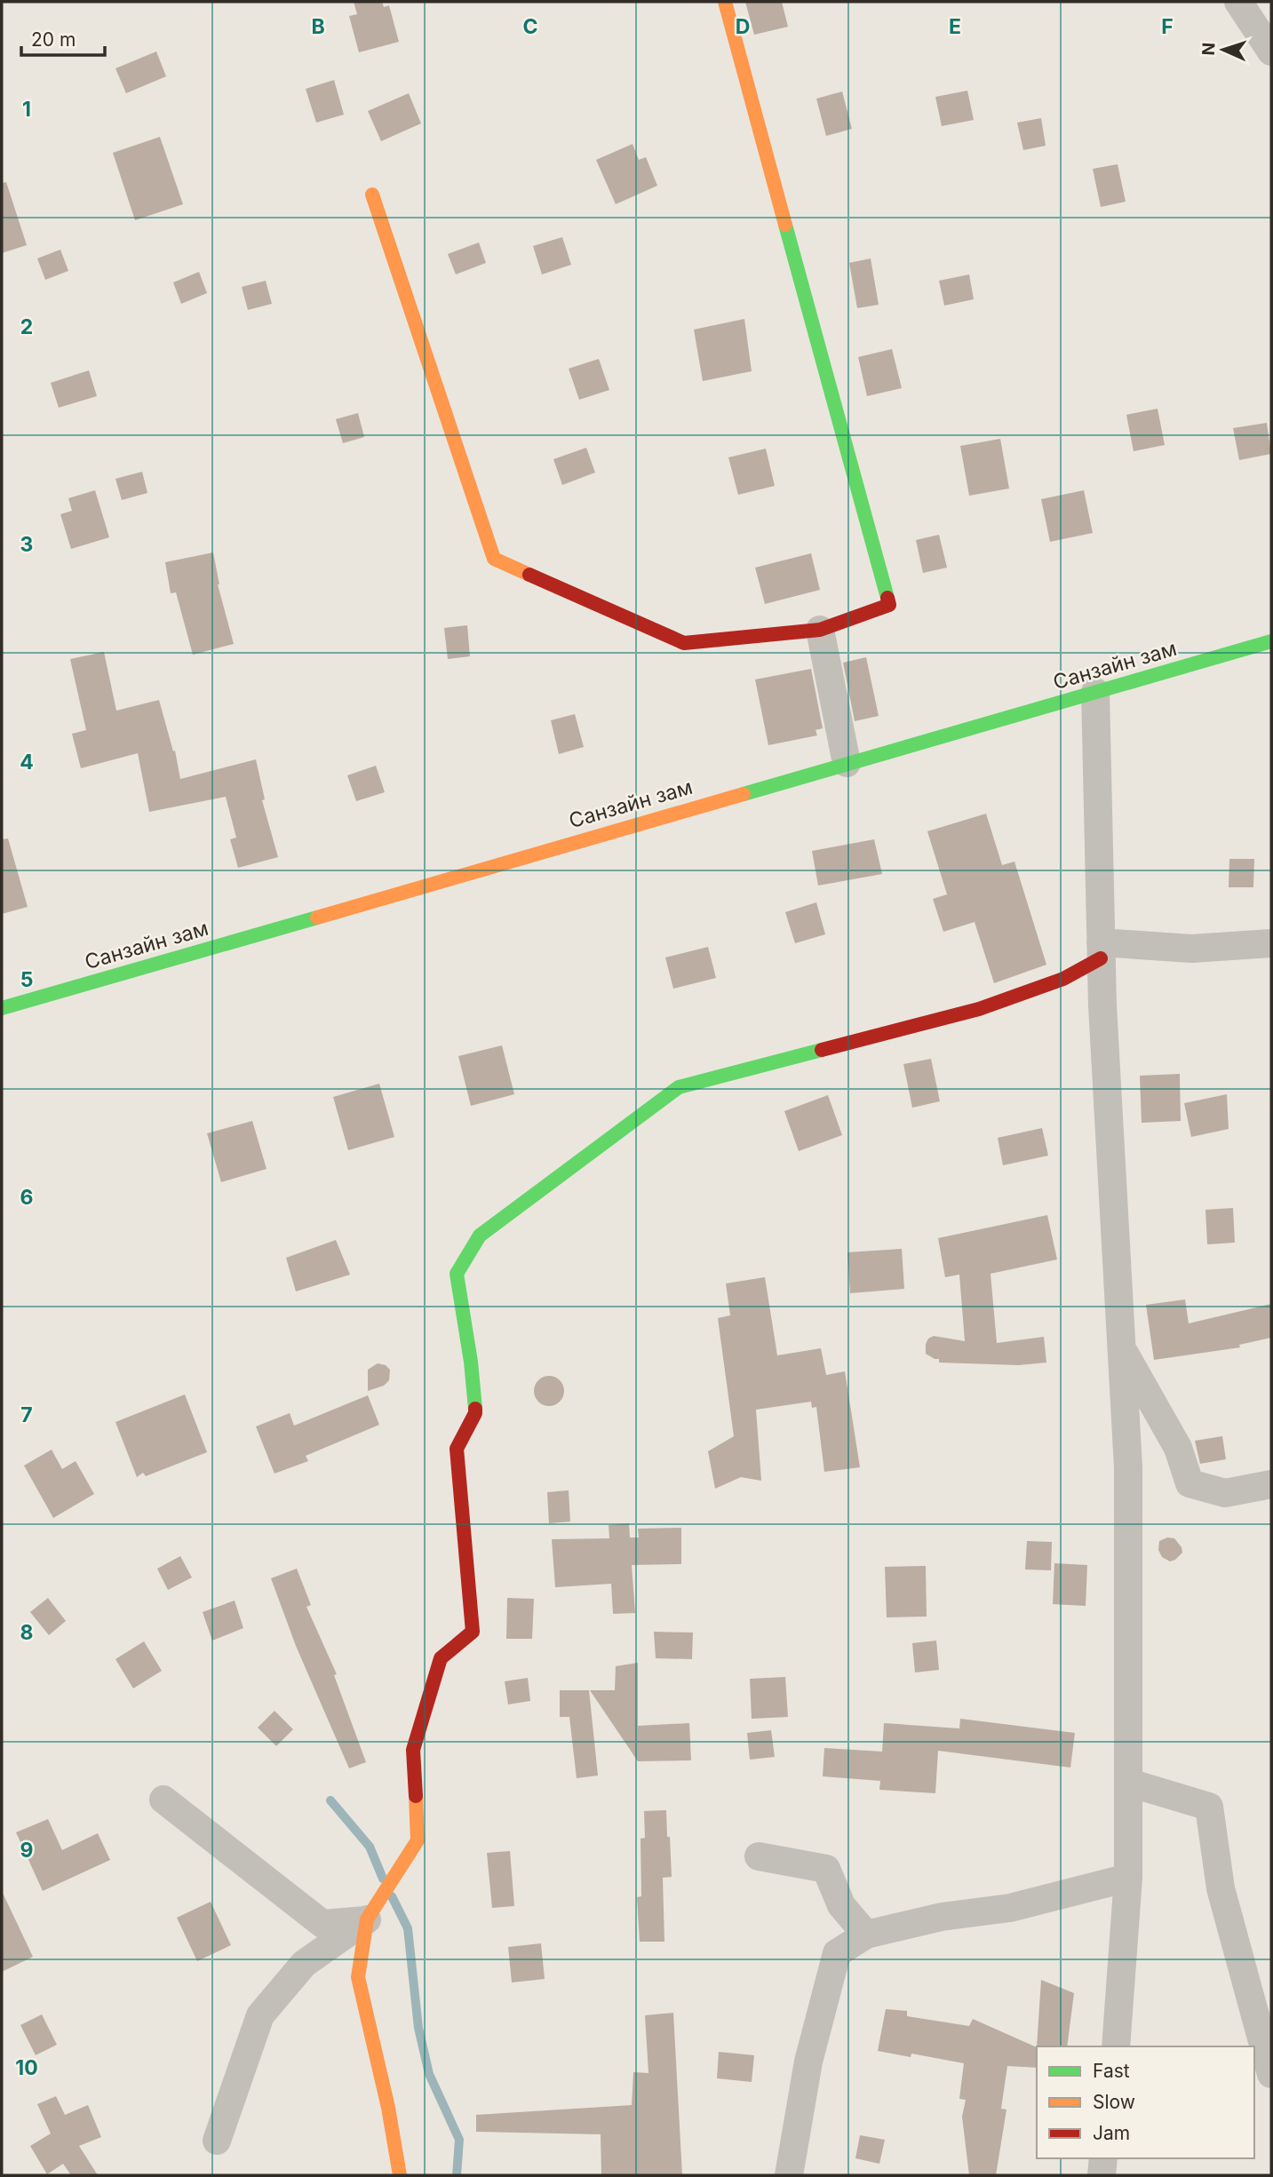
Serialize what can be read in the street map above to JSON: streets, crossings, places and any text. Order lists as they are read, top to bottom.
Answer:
{
  "streets": {
    "street": ["Санзайн зам"]
  },
  "legend": ["Fast", "Slow", "Jam"],
  "scale_bar": "20 m",
  "north": "left",
  "grid": {
    "columns": [
      "B",
      "C",
      "D",
      "E",
      "F"
    ],
    "rows": [
      "1",
      "2",
      "3",
      "4",
      "5",
      "6",
      "7",
      "8",
      "9",
      "10"
    ]
  }
}
